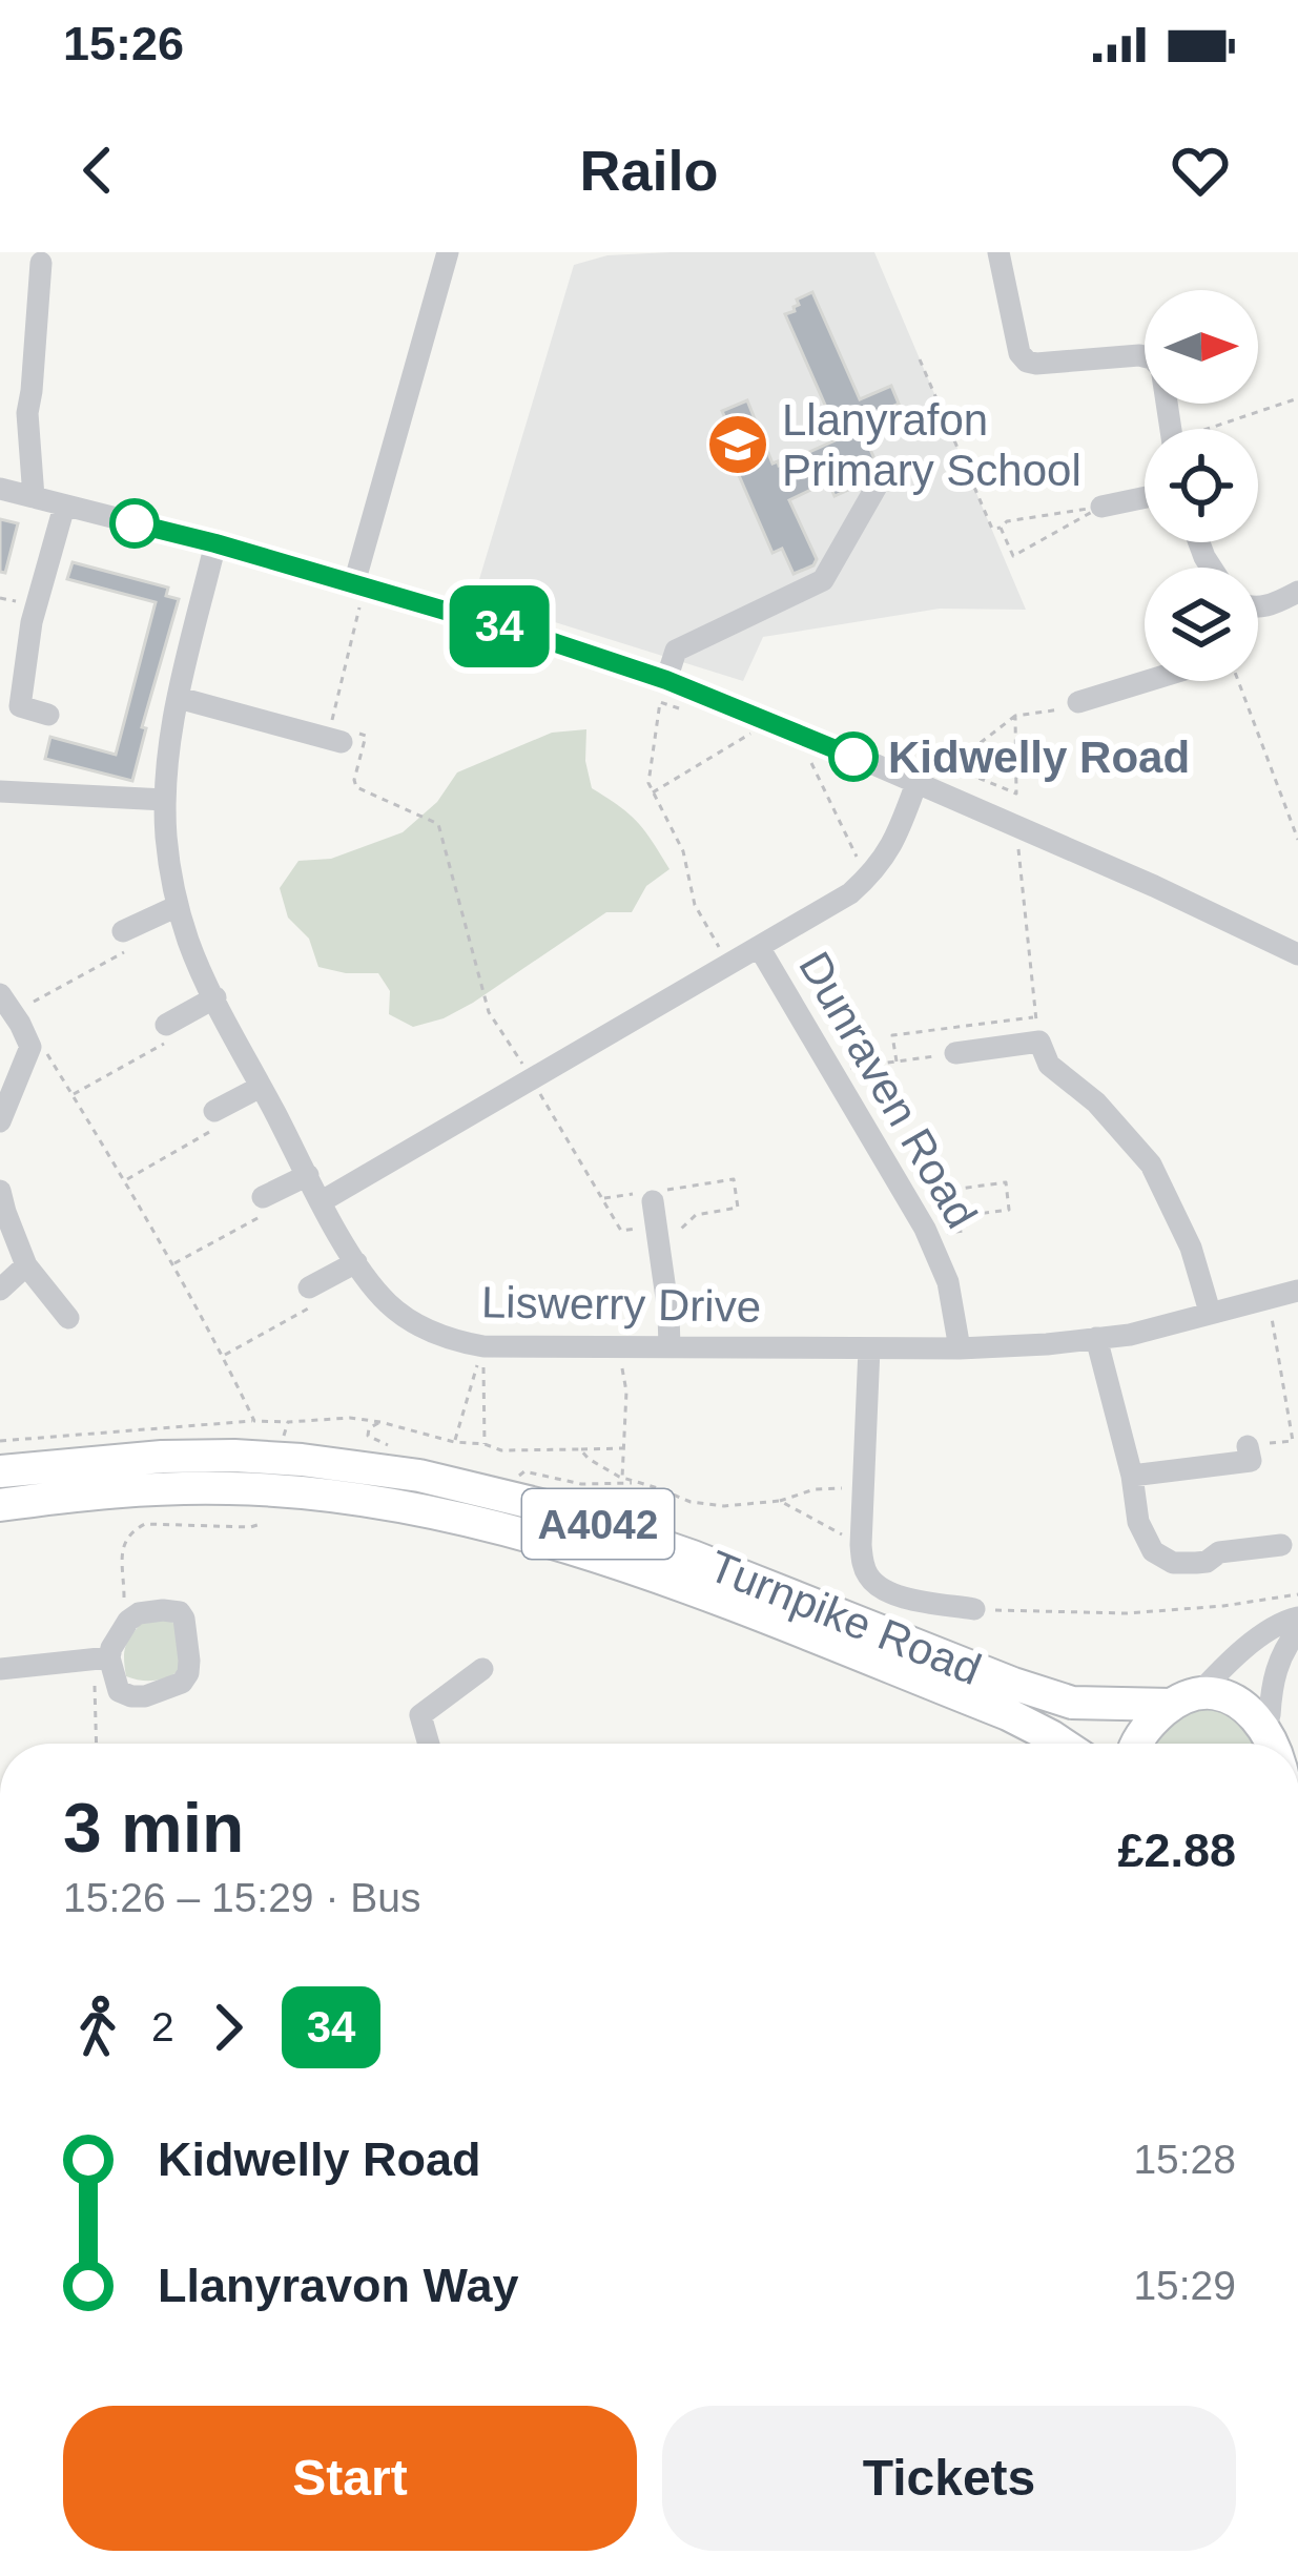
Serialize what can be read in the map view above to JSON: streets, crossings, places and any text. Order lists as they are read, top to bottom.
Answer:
{
  "streets": {
    "highway": ["A4042", "Turnpike Road"],
    "street": ["Dunraven Road", "Liswerry Drive"]
  },
  "crossings": [
    ["Dunraven Road", "Liswerry Drive"]
  ],
  "places": {
    "school or university": ["Llanyrafon Primary School"],
    "other": ["Kidwelly Road"]
  },
  "lines": ["bus line 34"],
  "north": "right",
  "page": {
    "status": "15:26",
    "header": "Railo",
    "on_map": "34",
    "heading": ["3 min", "15:26 – 15:29 · Bus", "£2.88"],
    "legs": ["2", "34"],
    "list": [
      {
        "name": "Kidwelly Road",
        "value": "15:28"
      },
      {
        "name": "Llanyravon Way",
        "value": "15:29"
      }
    ],
    "buttons": ["Start", "Tickets"]
  }
}
